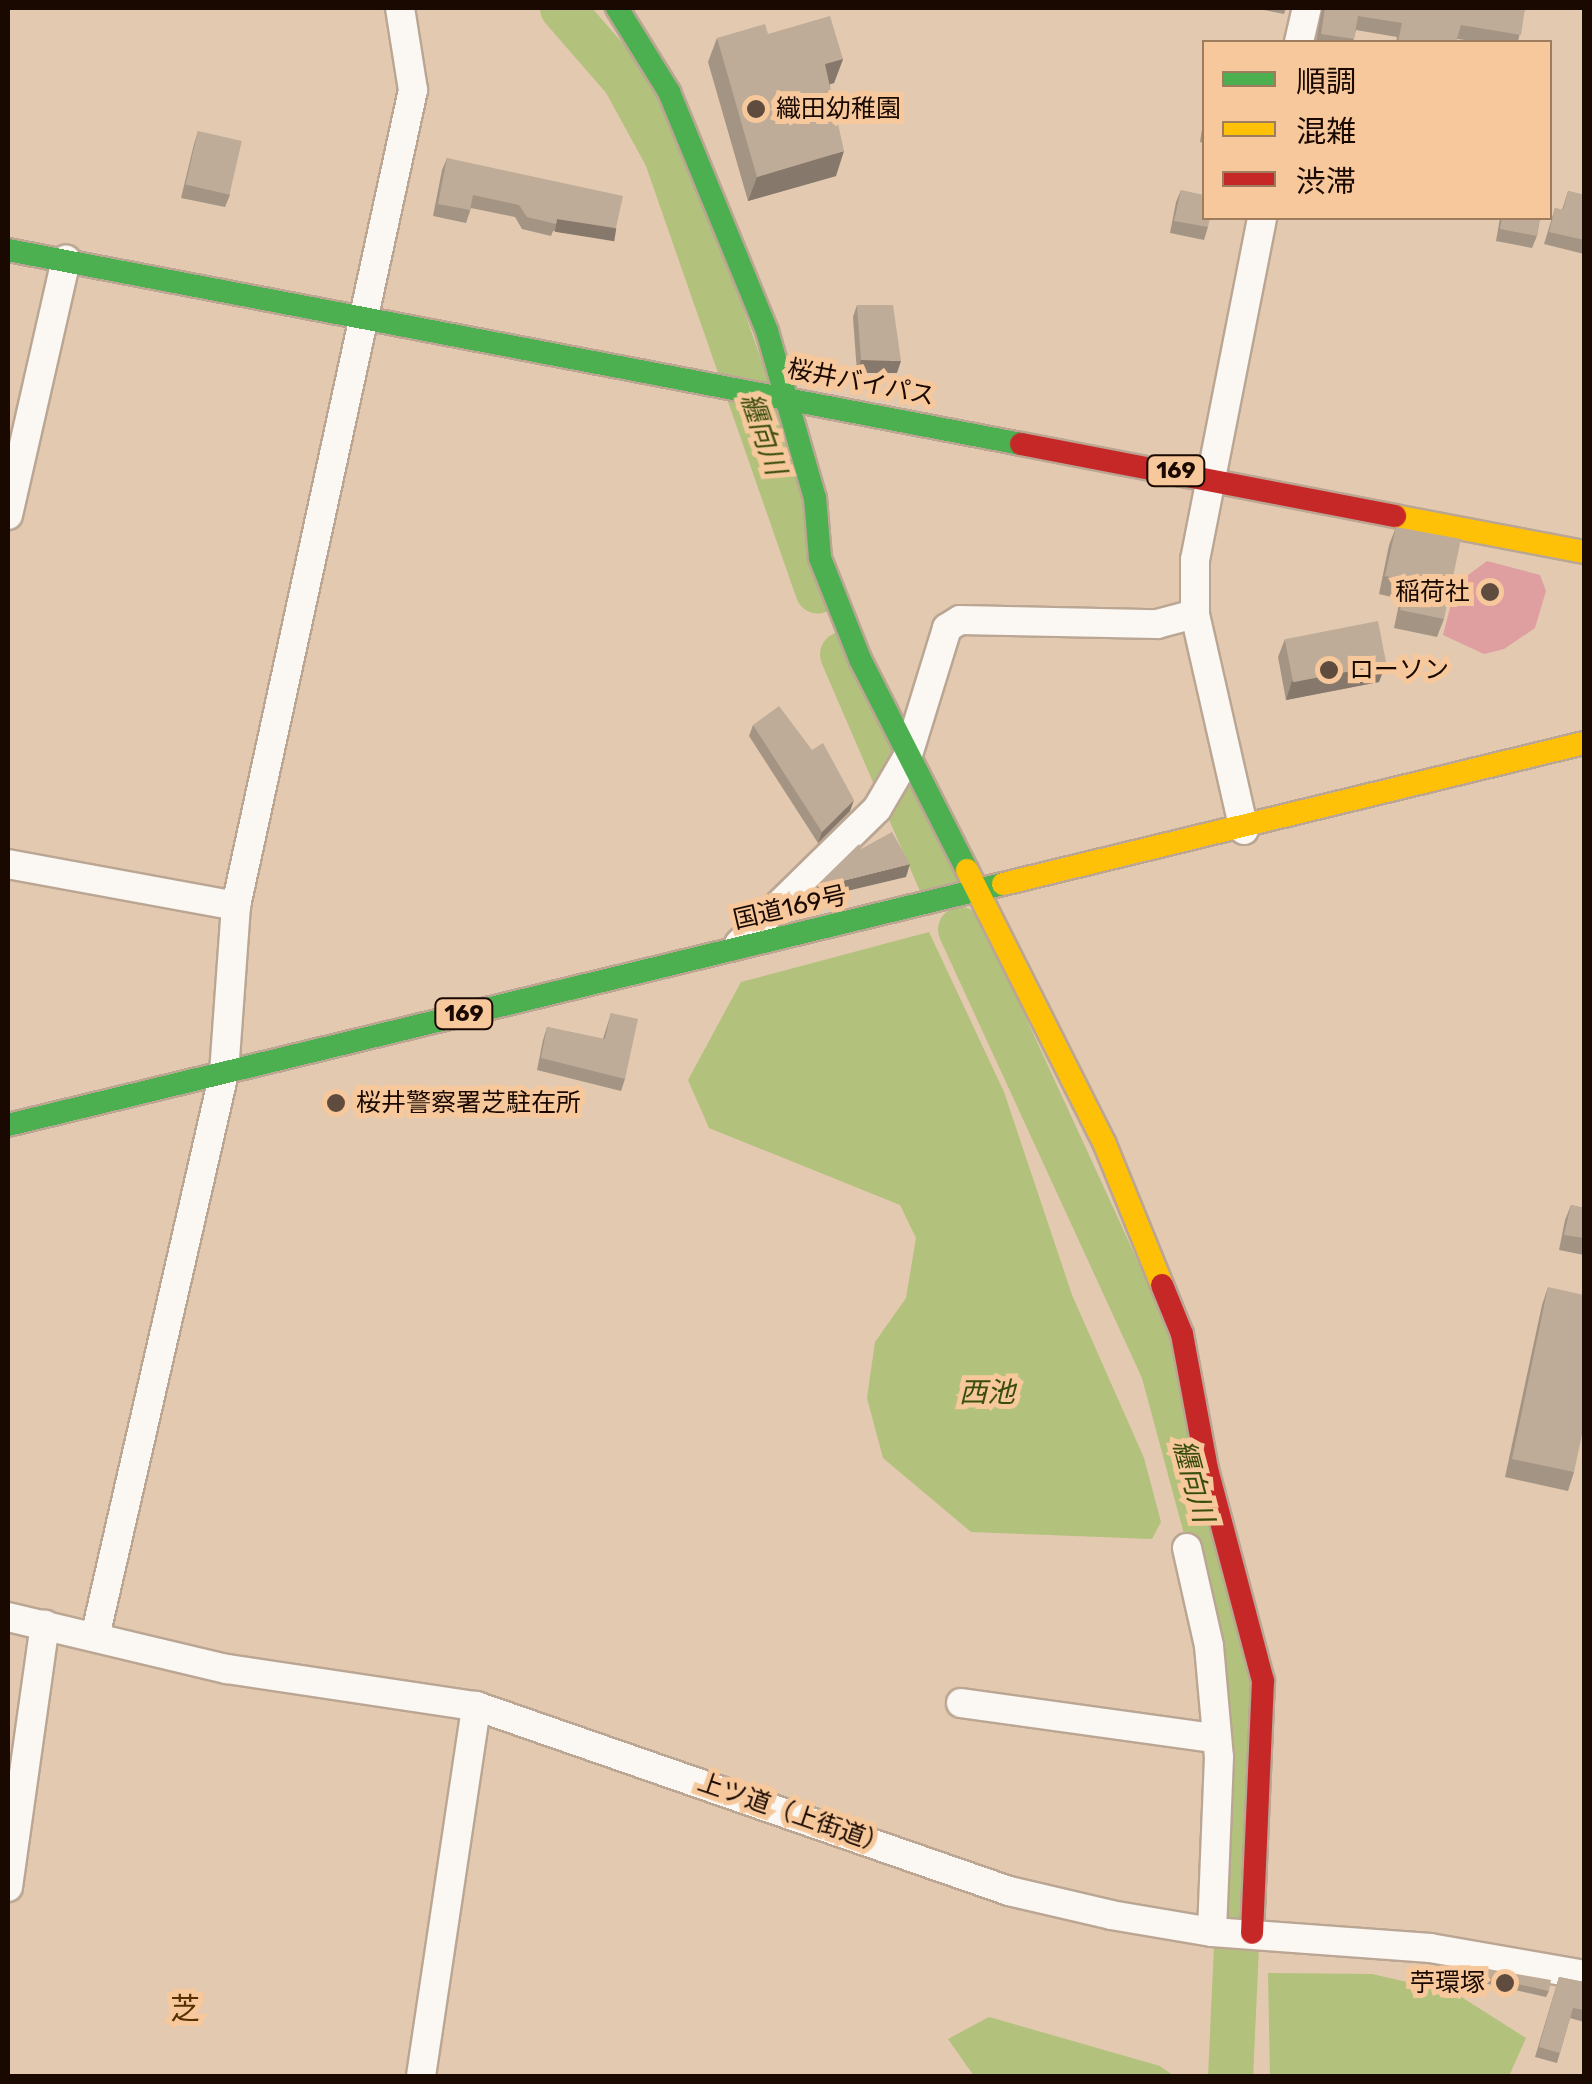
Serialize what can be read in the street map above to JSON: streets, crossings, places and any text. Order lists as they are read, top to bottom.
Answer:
{
  "streets": {
    "main road": ["桜井バイパス", "169", "国道169号"],
    "street": ["上ツ道（上街道）"]
  },
  "districts": ["芝"],
  "water": ["纒向川", "西池"],
  "places": [
    "織田幼稚園",
    "稲荷社",
    "ローソン",
    "桜井警察署芝駐在所",
    "苧環塚"
  ],
  "legend": ["順調", "混雑", "渋滞"]
}
